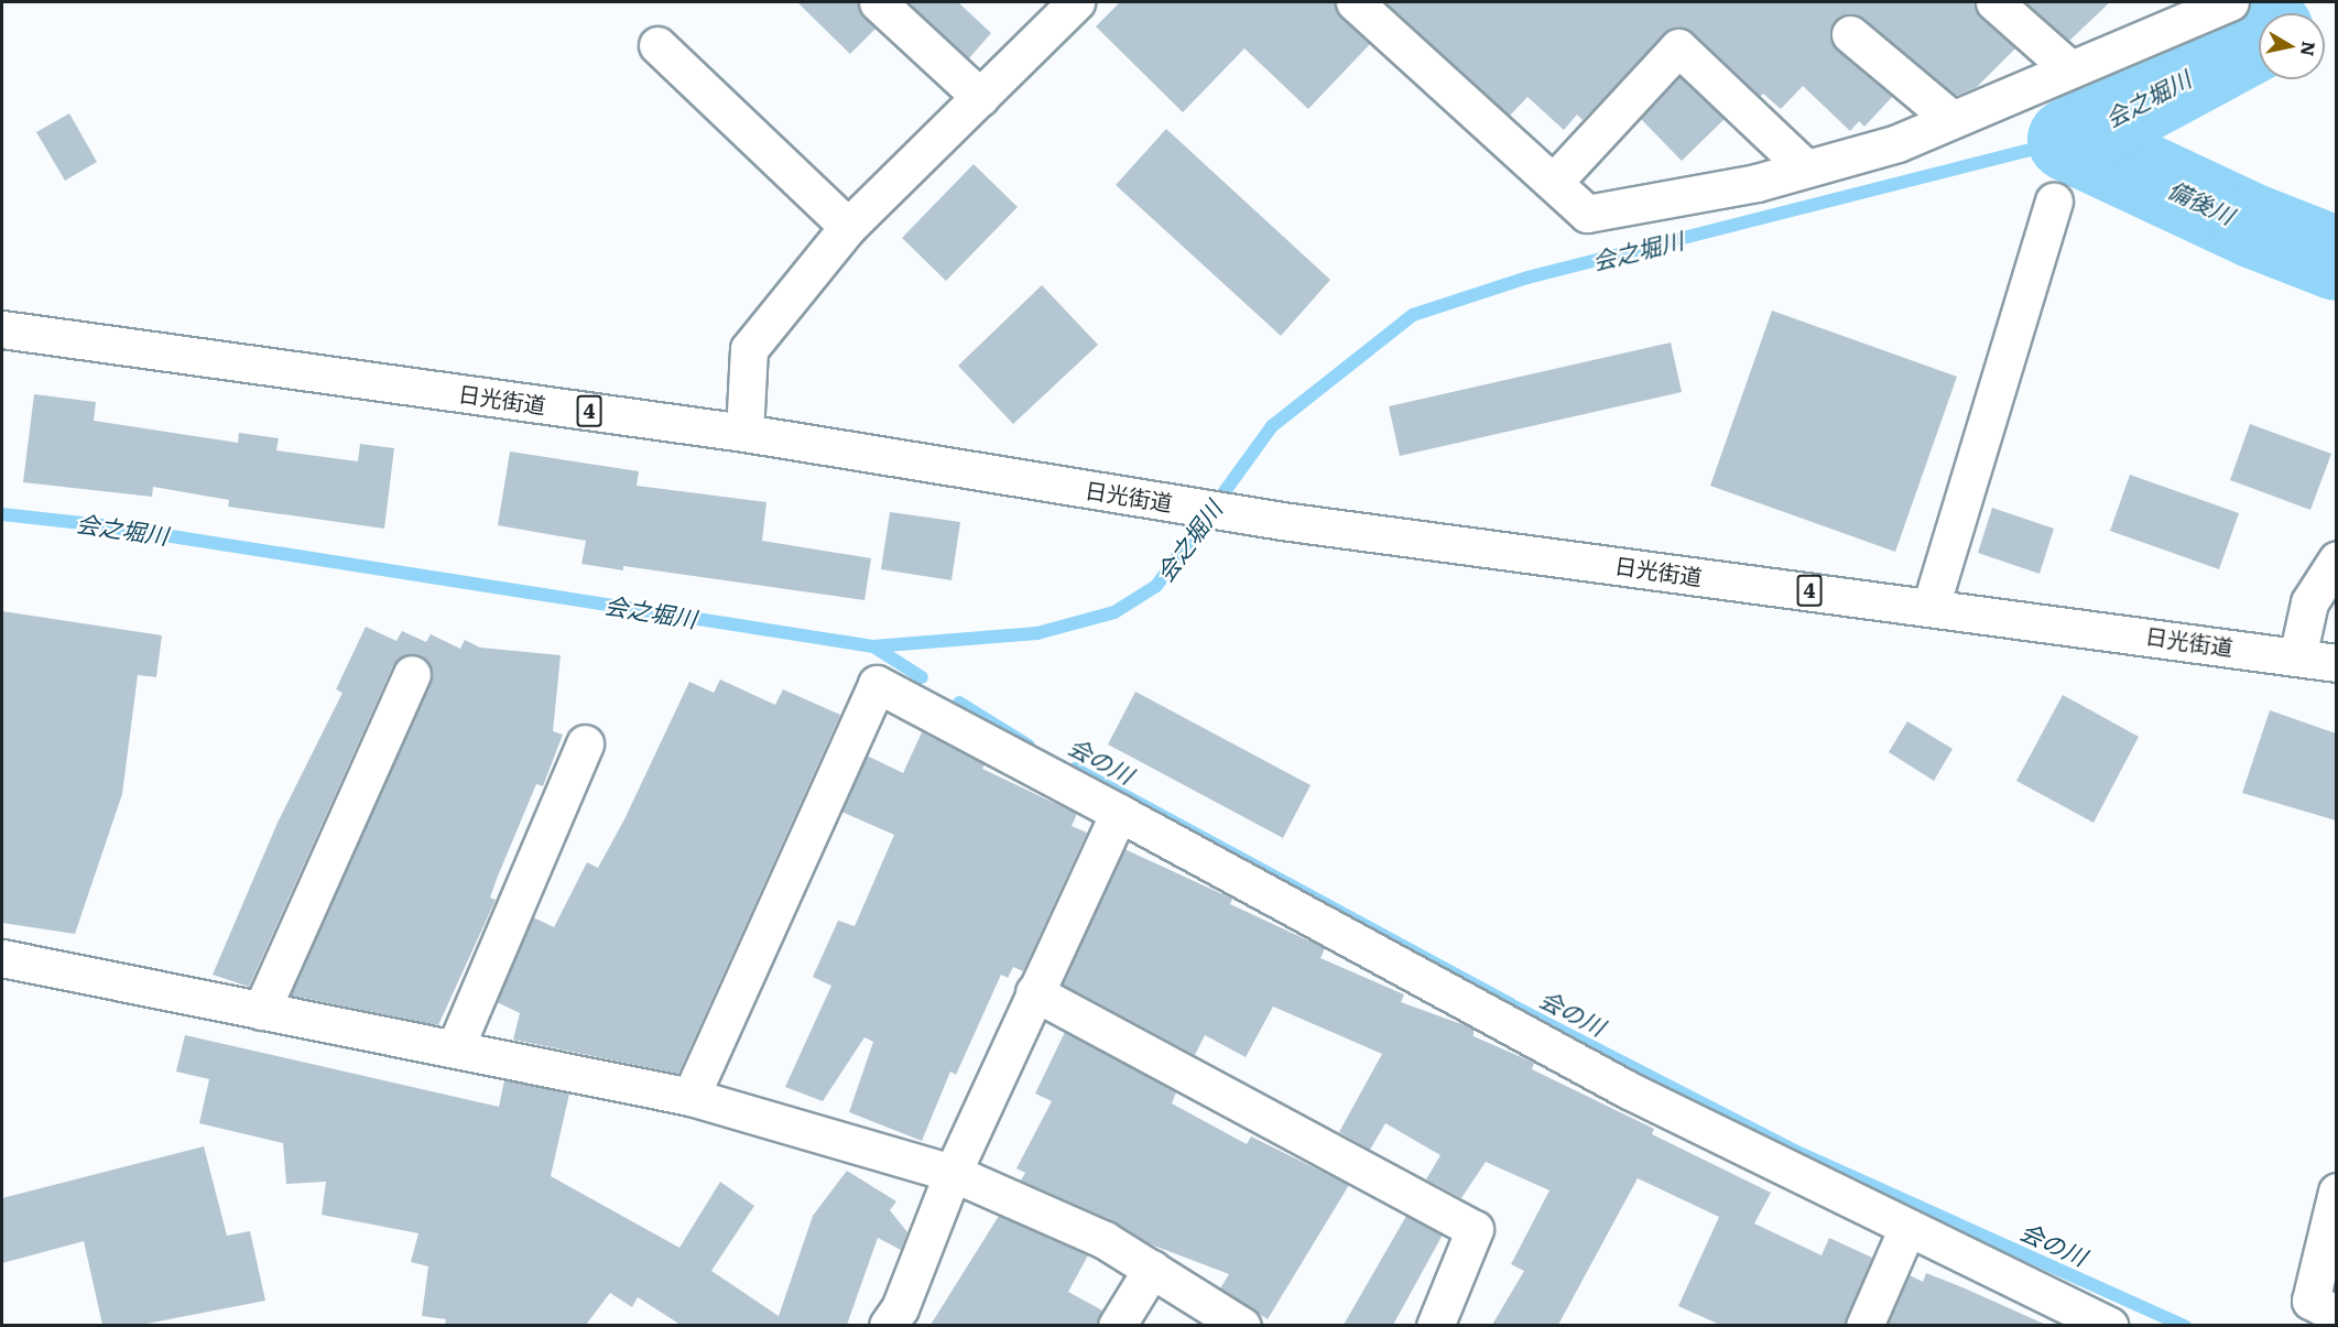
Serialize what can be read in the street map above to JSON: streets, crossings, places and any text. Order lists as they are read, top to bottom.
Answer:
{
  "streets": {
    "main road": ["日光街道", "4"]
  },
  "water": ["会之堀川", "備後川", "会の川"],
  "north": "right"
}
